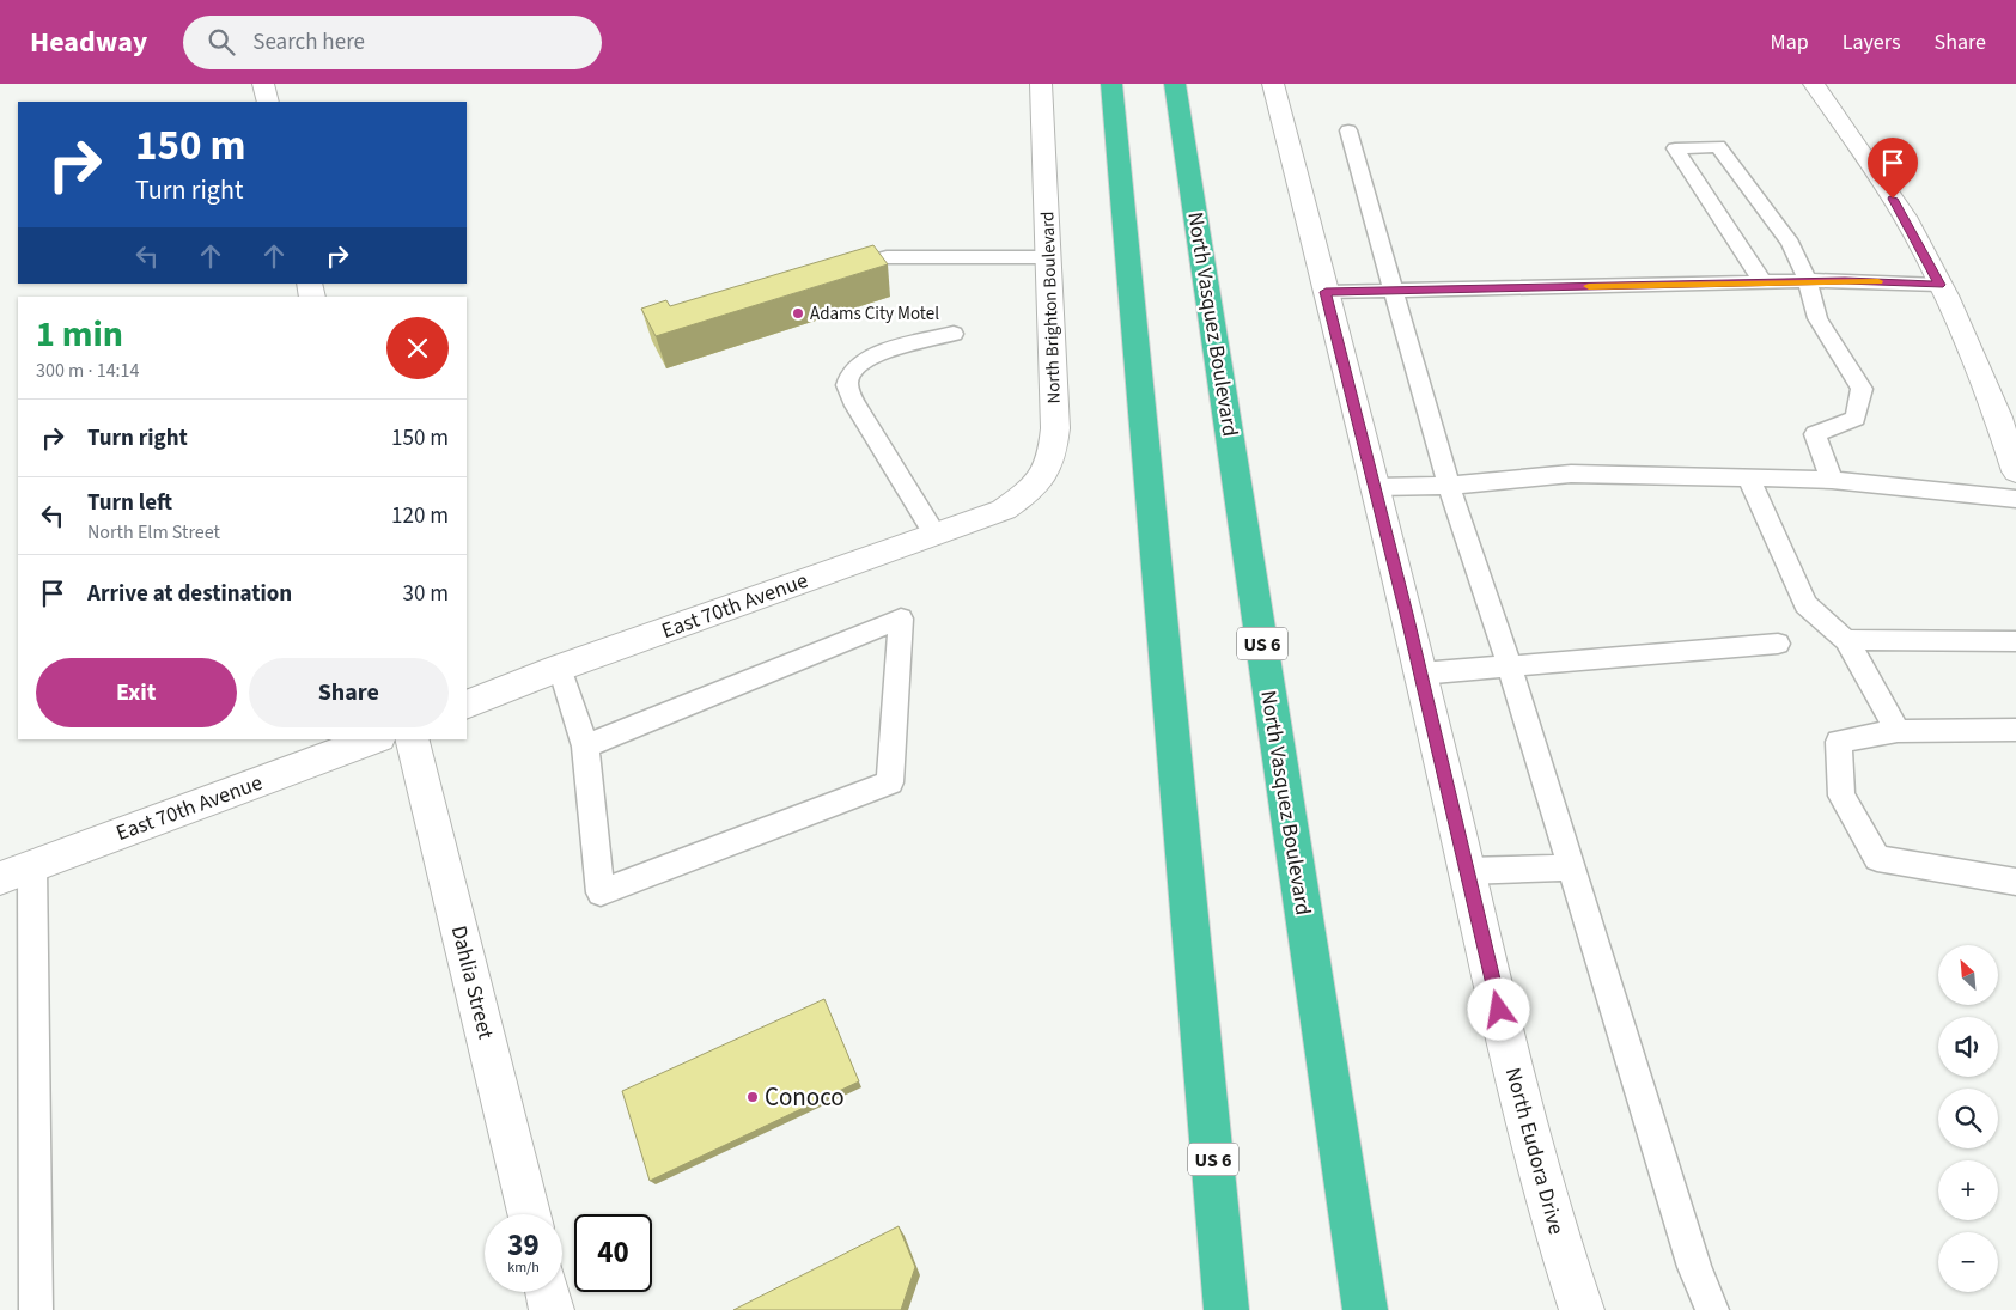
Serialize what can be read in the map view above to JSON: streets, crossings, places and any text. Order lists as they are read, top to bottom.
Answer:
{
  "streets": {
    "highway": ["North Vasquez Boulevard", "US 6"],
    "street": [
      "North Brighton Boulevard",
      "East 70th Avenue",
      "Dahlia Street",
      "North Eudora Drive"
    ]
  },
  "crossings": [
    ["North Brighton Boulevard", "East 70th Avenue"]
  ],
  "places": ["Adams City Motel", "Conoco"],
  "north": "top left",
  "page": {
    "header": "Headway",
    "search": "Search here",
    "nav": ["Map", "Layers", "Share"],
    "turn": ["150 m", "Turn right"],
    "heading": ["1 min", "300 m · 14:14"],
    "list": [
      {
        "name": "Turn right",
        "value": "150 m"
      },
      {
        "name": "Turn left",
        "note": "North Elm Street",
        "value": "120 m"
      },
      {
        "name": "Arrive at destination",
        "value": "30 m"
      }
    ],
    "buttons": ["Exit", "Share"],
    "map_buttons": ["+", "−"],
    "speed": "39 km/h",
    "limit": "40"
  }
}
